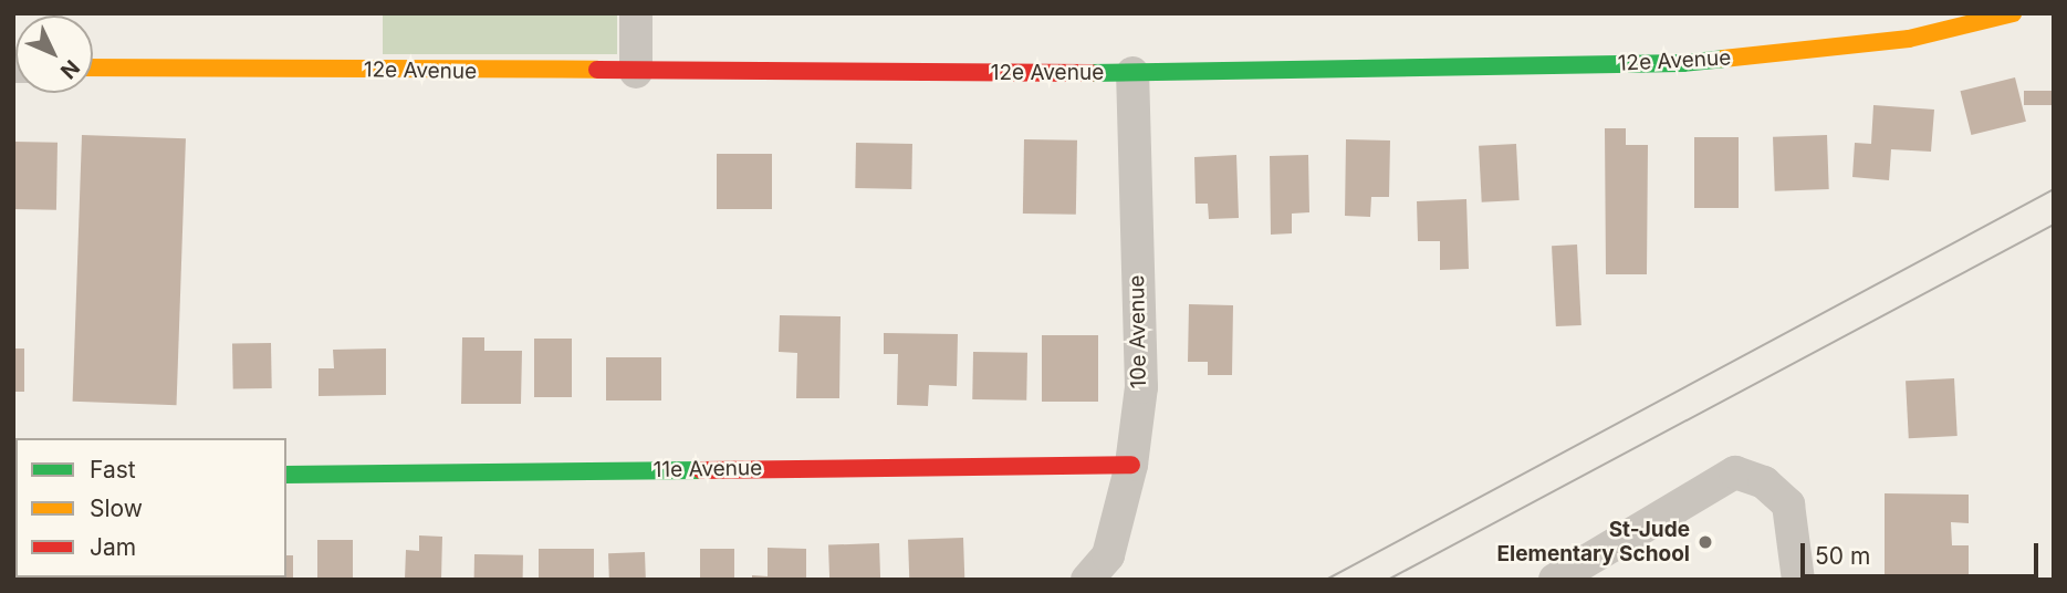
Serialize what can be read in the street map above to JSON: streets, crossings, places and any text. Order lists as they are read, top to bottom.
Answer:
{
  "streets": {
    "street": ["12e Avenue", "10e Avenue", "11e Avenue"]
  },
  "crossings": [
    ["12e Avenue", "10e Avenue"],
    ["10e Avenue", "11e Avenue"]
  ],
  "places": ["St-Jude Elementary School"],
  "legend": ["Fast", "Slow", "Jam"],
  "scale_bar": "50 m",
  "north": "bottom right"
}
